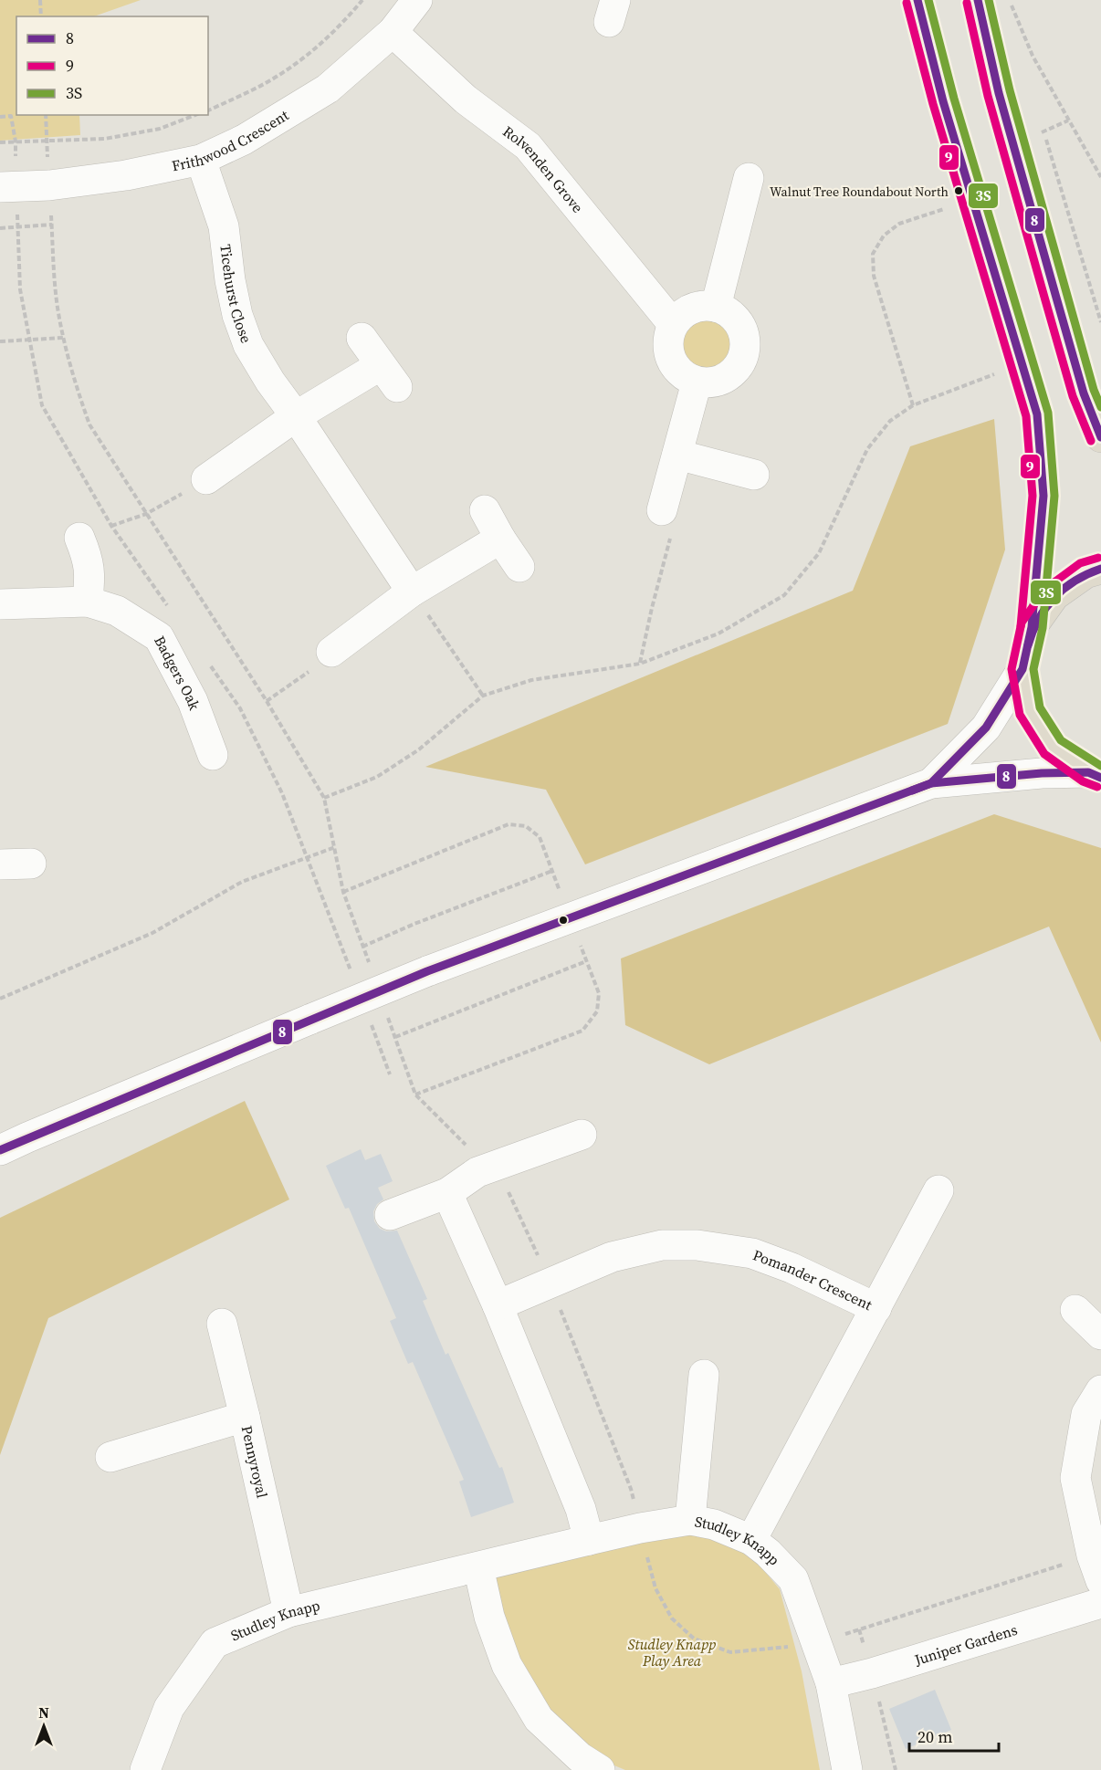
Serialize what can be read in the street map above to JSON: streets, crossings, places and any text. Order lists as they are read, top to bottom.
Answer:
{
  "streets": {
    "street": [
      "Frithwood Crescent",
      "Rolvenden Grove",
      "Ticehurst Close",
      "Badgers Oak",
      "Pomander Crescent",
      "Pennyroyal",
      "Studley Knapp",
      "Juniper Gardens"
    ]
  },
  "crossings": [
    ["Frithwood Crescent", "Rolvenden Grove"],
    ["Frithwood Crescent", "Ticehurst Close"],
    ["Pomander Crescent", "Studley Knapp"],
    ["Pennyroyal", "Studley Knapp"],
    ["Studley Knapp", "Juniper Gardens"]
  ],
  "parks": ["Studley Knapp Play Area"],
  "places": ["Walnut Tree Roundabout North"],
  "lines": ["transit line 8", "transit line 3S", "transit line 9"],
  "legend": ["8", "9", "3S"],
  "scale_bar": "20 m",
  "north": "top"
}
